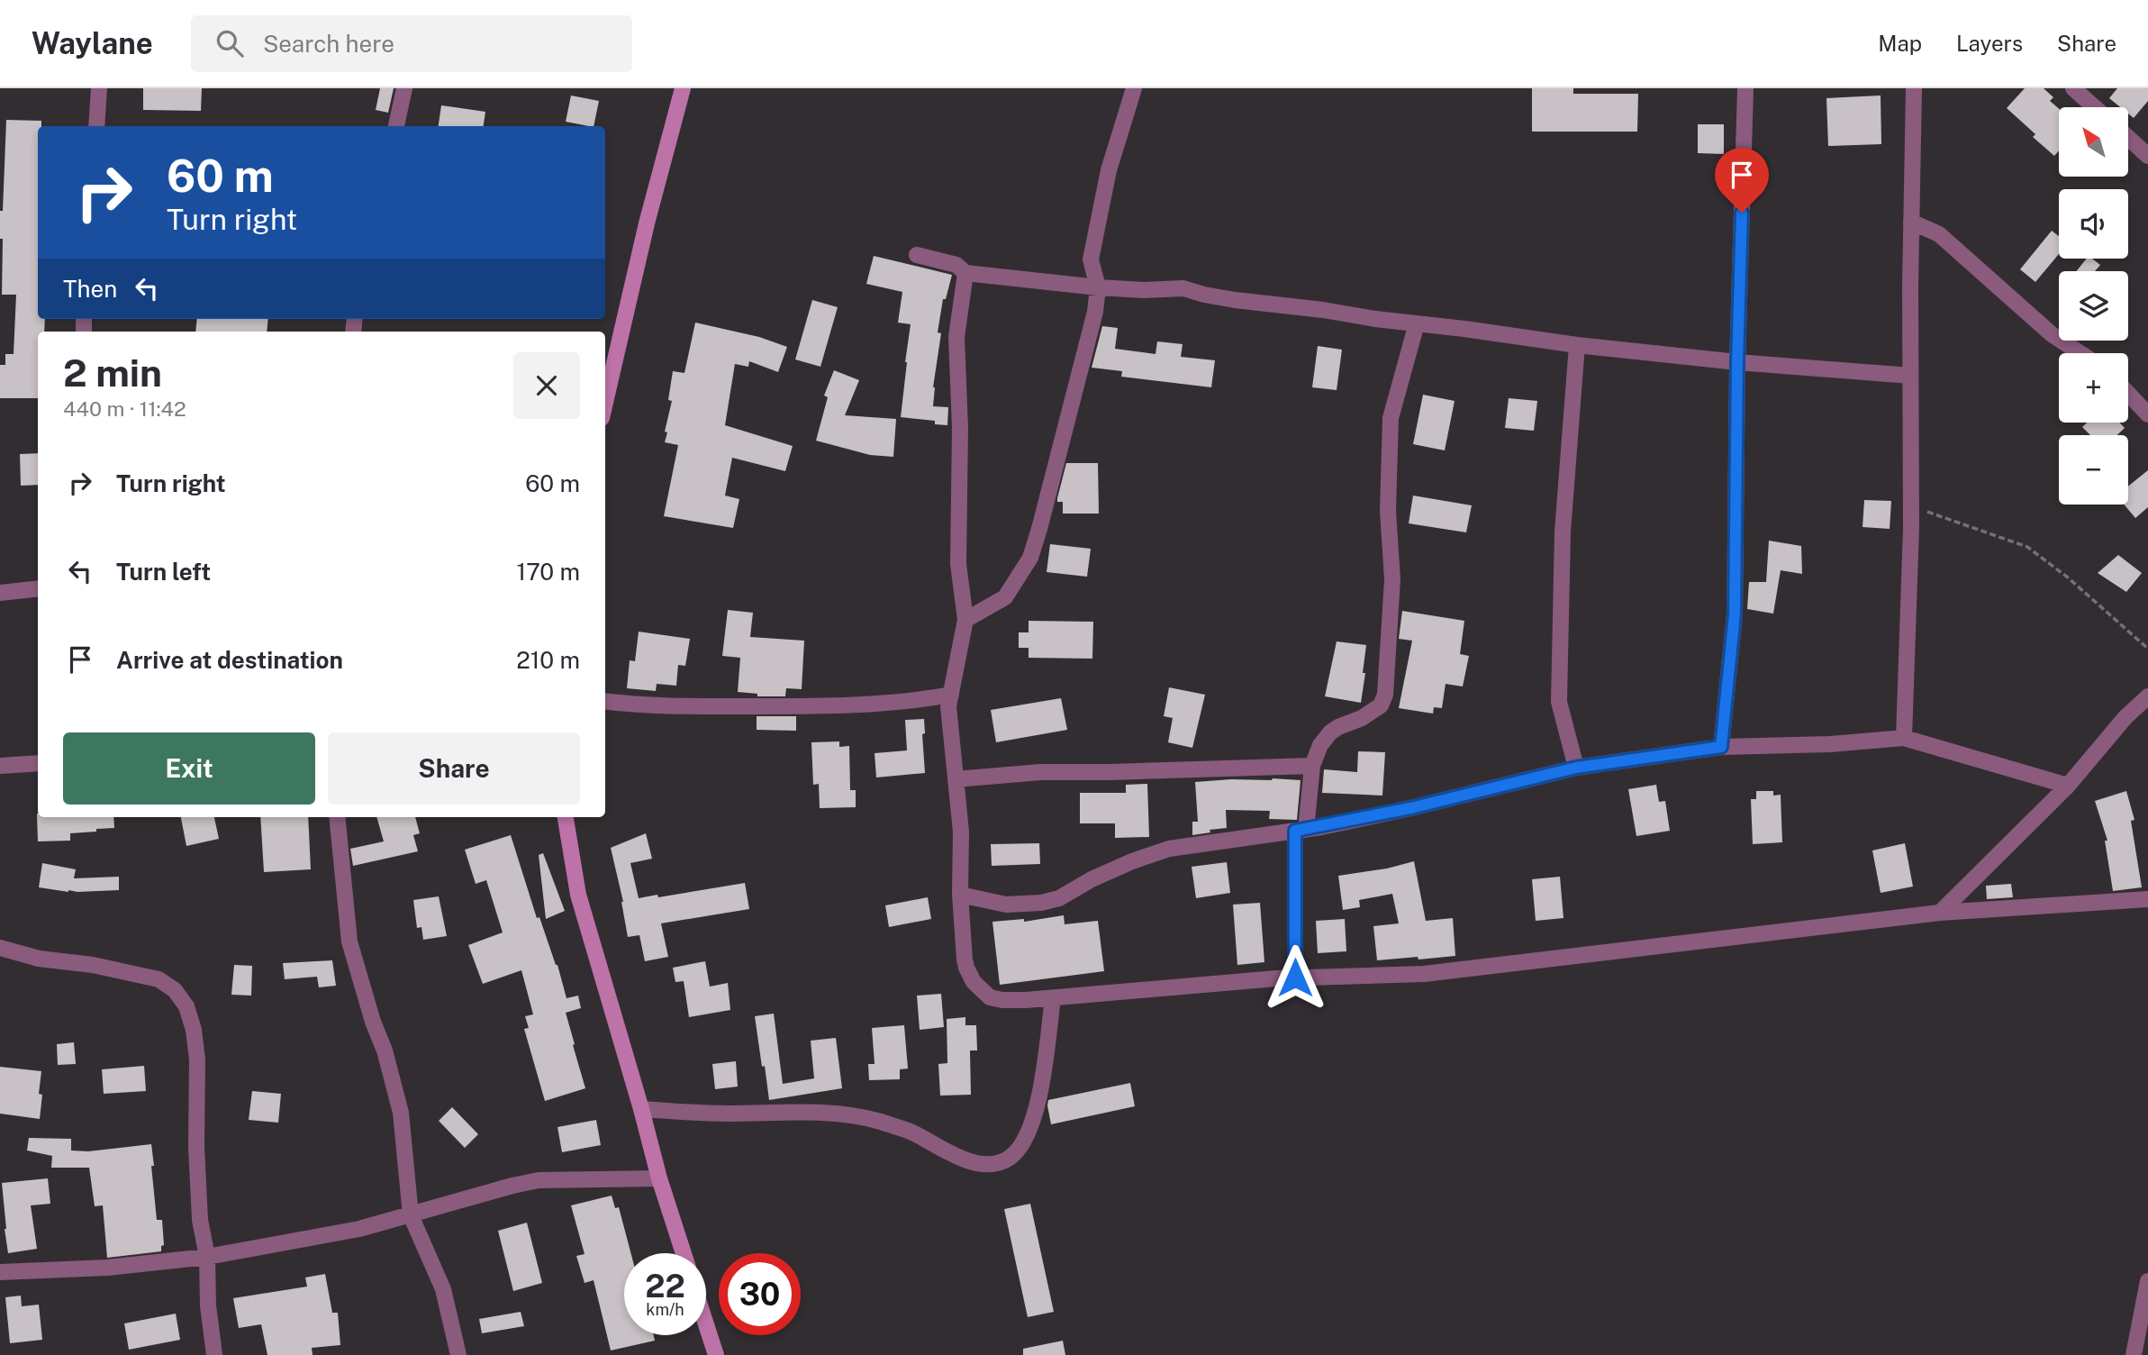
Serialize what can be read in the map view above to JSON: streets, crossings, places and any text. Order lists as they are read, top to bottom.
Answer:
{
  "north": "top left",
  "page": {
    "header": "Waylane",
    "search": "Search here",
    "nav": ["Map", "Layers", "Share"],
    "map_buttons": ["+", "−"],
    "turn": ["60 m", "Turn right"],
    "then": "Then",
    "heading": ["2 min", "440 m · 11:42"],
    "list": [
      {
        "name": "Turn right",
        "value": "60 m"
      },
      {
        "name": "Turn left",
        "value": "170 m"
      },
      {
        "name": "Arrive at destination",
        "value": "210 m"
      }
    ],
    "buttons": ["Exit", "Share"],
    "speed": "22 km/h",
    "limit": "30"
  }
}
